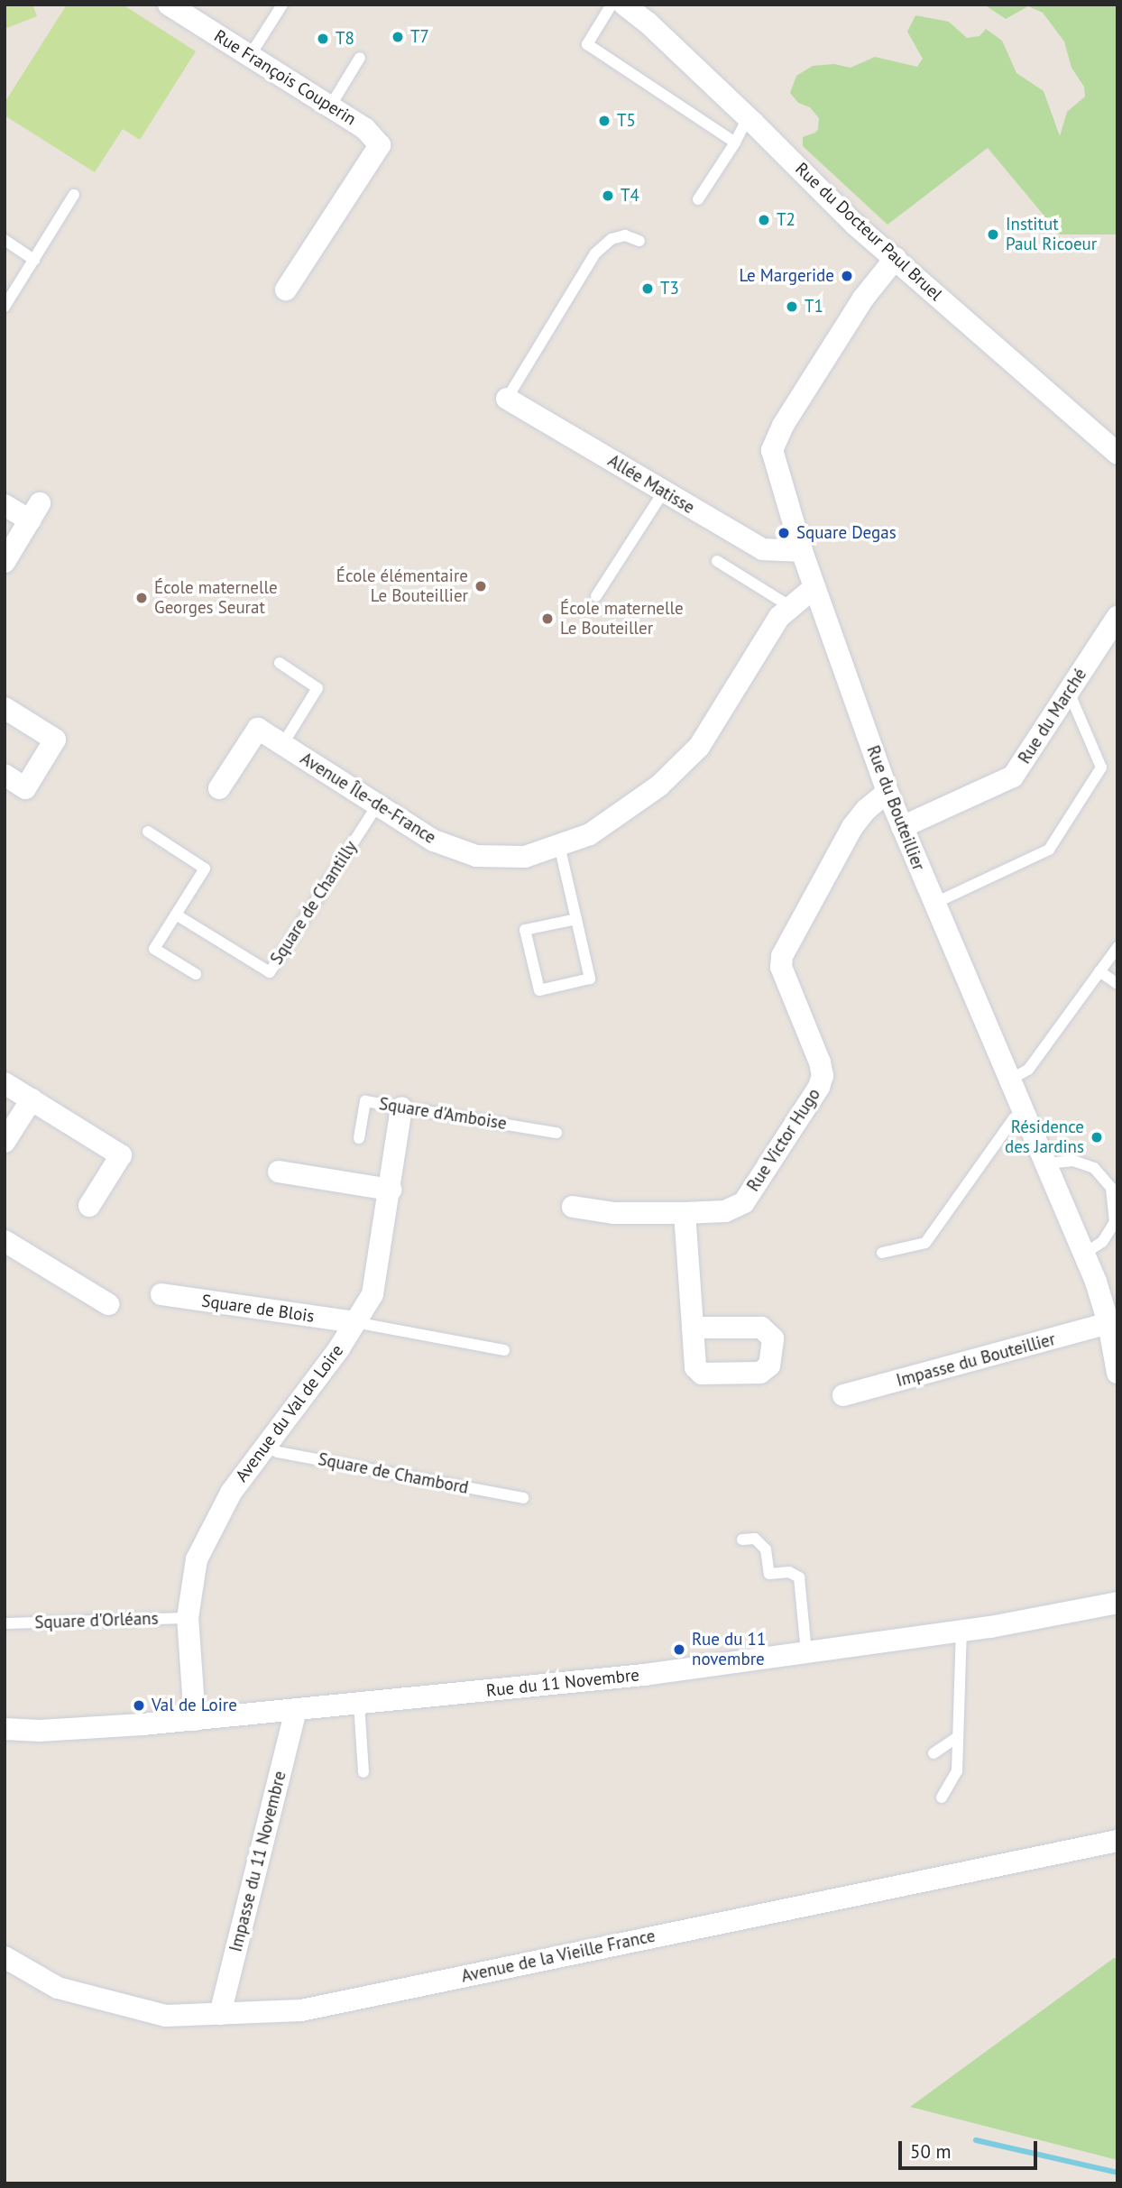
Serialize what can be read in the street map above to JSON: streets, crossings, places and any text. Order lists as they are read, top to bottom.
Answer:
{
  "streets": {
    "street": [
      "Rue François Couperin",
      "Rue du Docteur Paul Bruel",
      "Allée Matisse",
      "Rue du Marché",
      "Avenue Île-de-France",
      "Rue du Bouteillier",
      "Rue Victor Hugo",
      "Square de Blois",
      "Impasse du Bouteillier",
      "Avenue du Val de Loire",
      "Rue du 11 Novembre",
      "Impasse du 11 Novembre",
      "Avenue de la Vieille France"
    ],
    "lane": [
      "Square de Chantilly",
      "Square d'Amboise",
      "Square de Chambord",
      "Square d'Orléans"
    ]
  },
  "crossings": [
    ["Rue du Docteur Paul Bruel", "Rue du Bouteillier"],
    ["Allée Matisse", "Rue du Bouteillier"],
    ["Rue du Marché", "Rue du Bouteillier"],
    ["Avenue Île-de-France", "Rue du Bouteillier"],
    ["Avenue Île-de-France", "Square de Chantilly"],
    ["Rue du Bouteillier", "Rue Victor Hugo"],
    ["Rue du Bouteillier", "Impasse du Bouteillier"],
    ["Square d'Amboise", "Avenue du Val de Loire"],
    ["Square de Blois", "Avenue du Val de Loire"],
    ["Avenue du Val de Loire", "Square de Chambord"],
    ["Avenue du Val de Loire", "Square d'Orléans"],
    ["Avenue du Val de Loire", "Rue du 11 Novembre"],
    ["Rue du 11 Novembre", "Impasse du 11 Novembre"],
    ["Impasse du 11 Novembre", "Avenue de la Vieille France"]
  ],
  "places": [
    "T7",
    "T8",
    "T5",
    "T4",
    "T2",
    "Institut Paul Ricoeur",
    "Le Margeride",
    "T3",
    "T1",
    "Square Degas",
    "École élémentaire Le Bouteillier",
    "École maternelle Georges Seurat",
    "École maternelle Le Bouteiller",
    "Résidence des Jardins",
    "Rue du 11 novembre",
    "Val de Loire"
  ],
  "scale_bar": "50 m"
}
